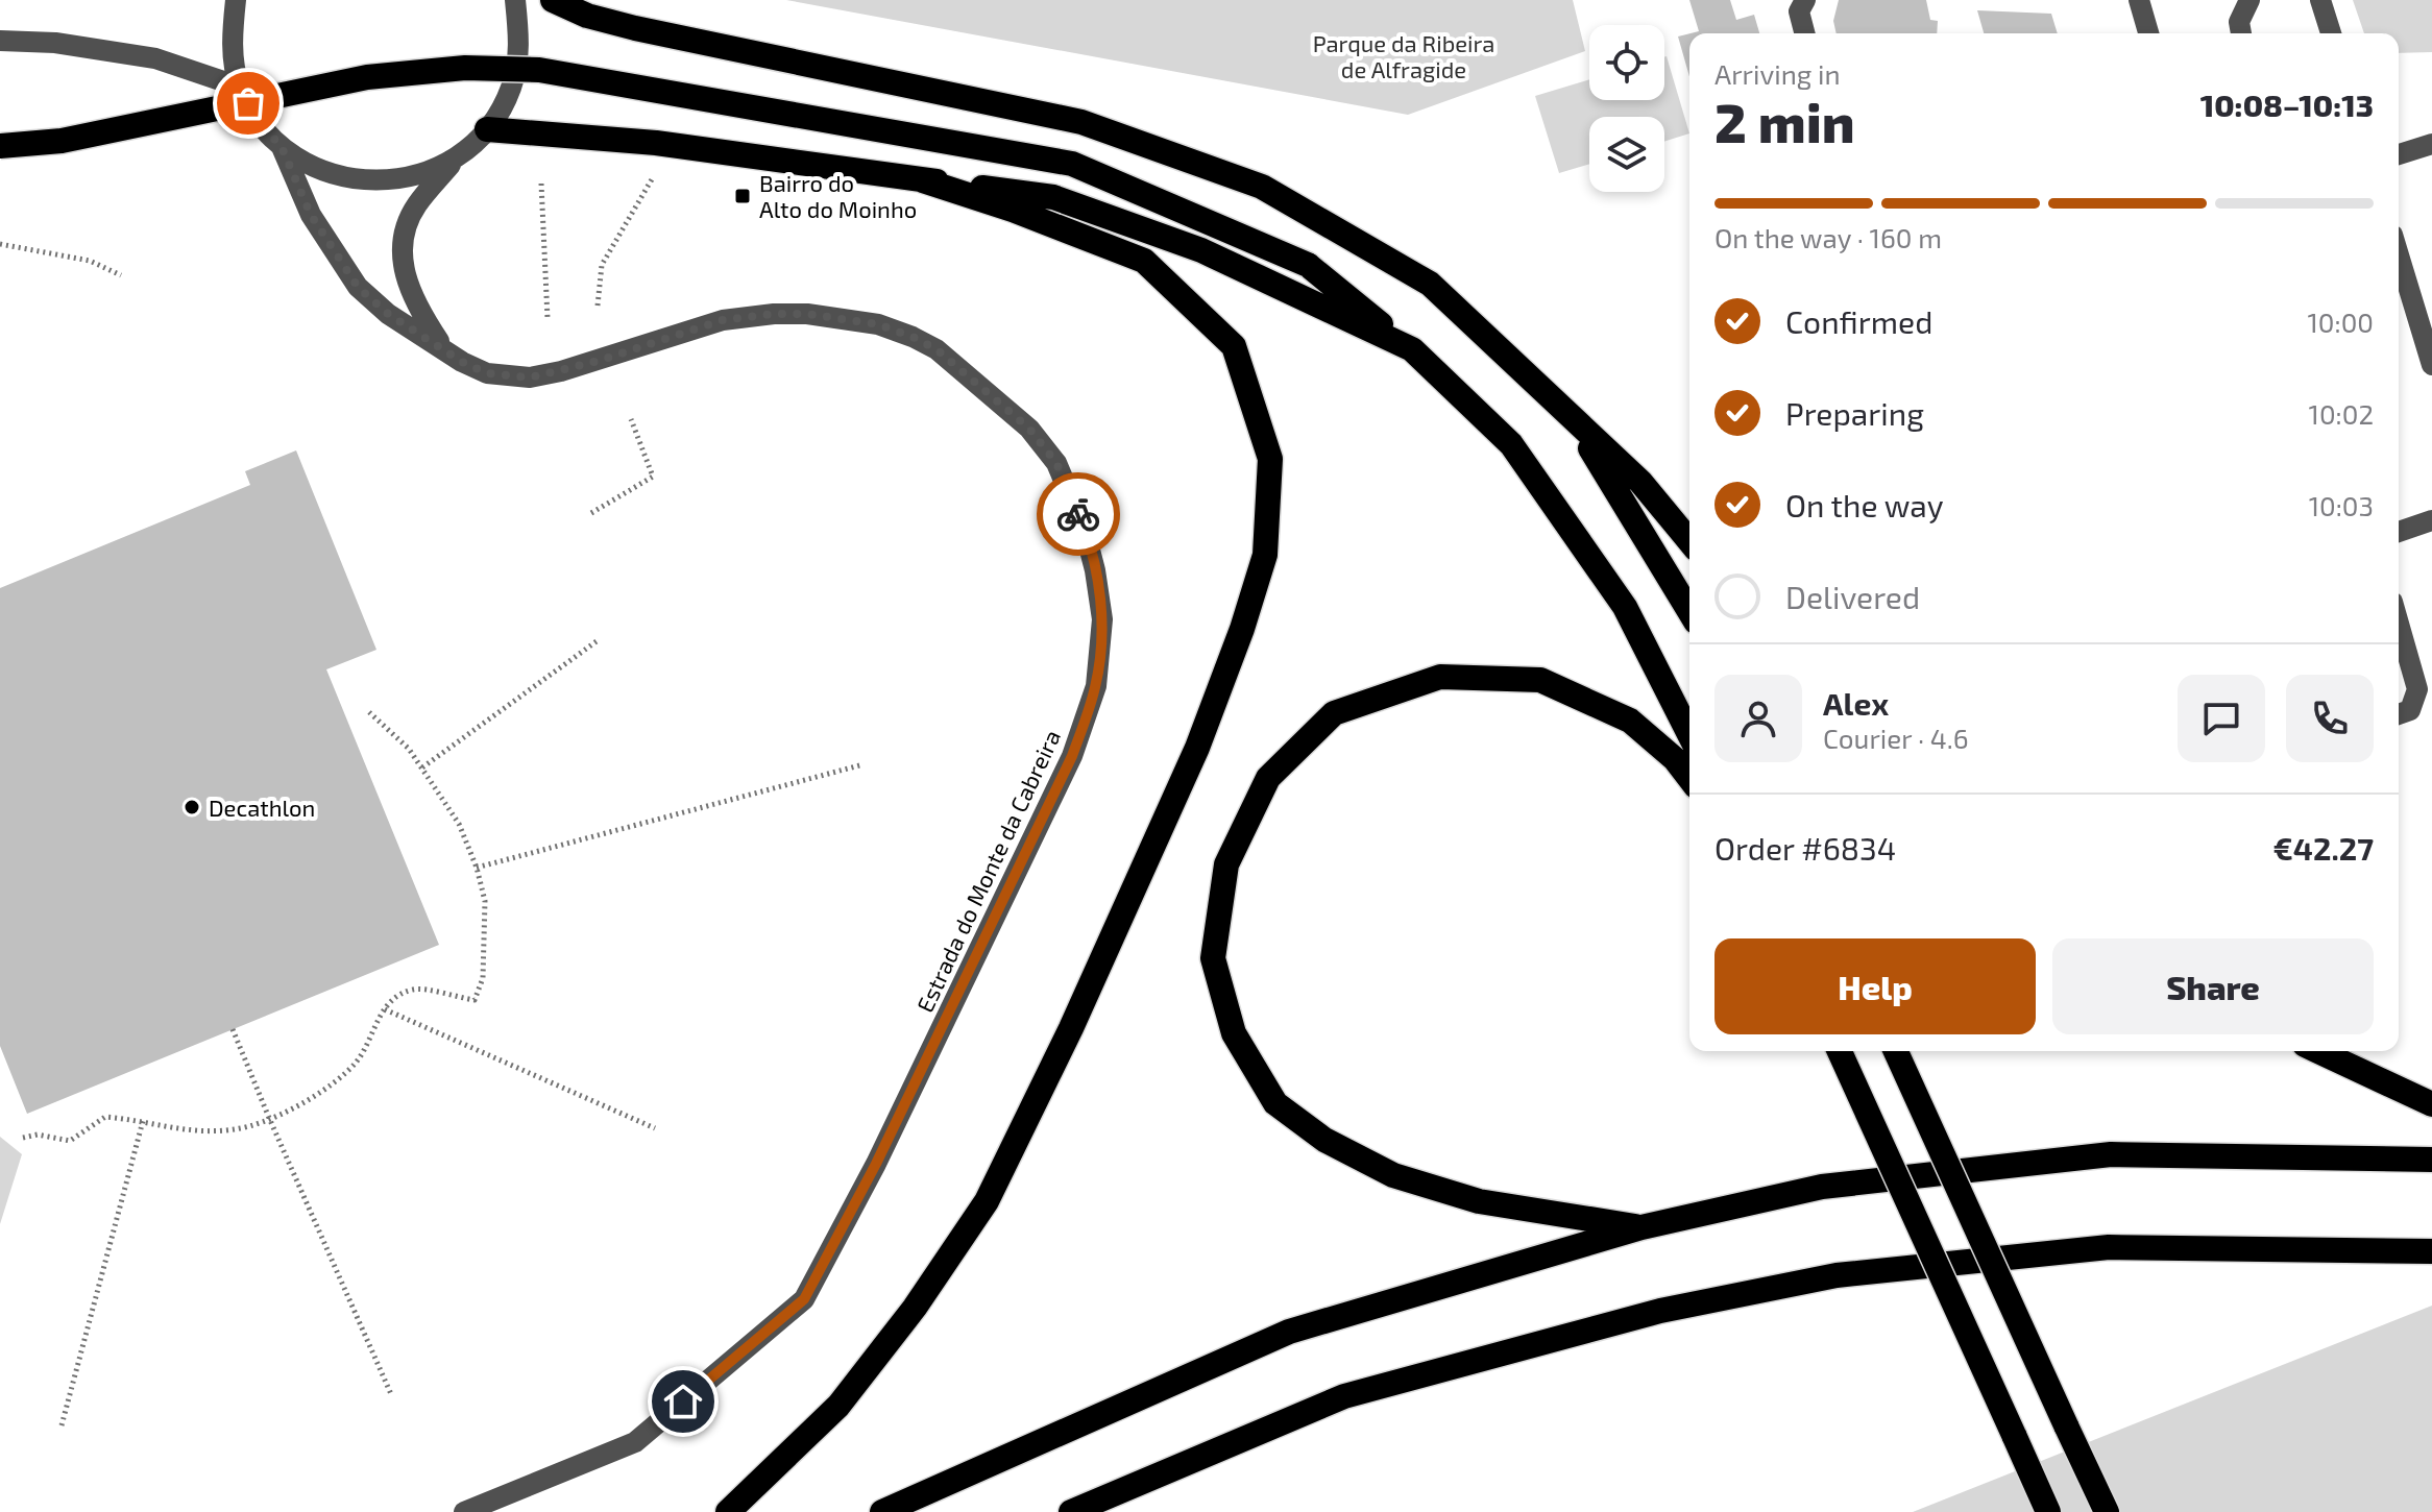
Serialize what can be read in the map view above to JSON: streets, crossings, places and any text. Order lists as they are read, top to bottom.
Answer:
{
  "streets": {
    "street": ["Estrada do Monte da Cabreira"]
  },
  "parks": ["Parque da Ribeira de Alfragide"],
  "places": {
    "transit": ["Bairro do Alto do Moinho"],
    "other": ["Decathlon"]
  },
  "page": {
    "heading": ["2 min", "Arriving in", "10:08–10:13"],
    "panel": [
      "Alex",
      "Courier · 4.6",
      "Order #6834",
      "€42.27"
    ],
    "bar": "On the way · 160 m",
    "list": [
      ["Confirmed", "10:00"],
      ["Preparing", "10:02"],
      ["On the way", "10:03"],
      "Delivered"
    ],
    "buttons": ["Help", "Share"]
  }
}
